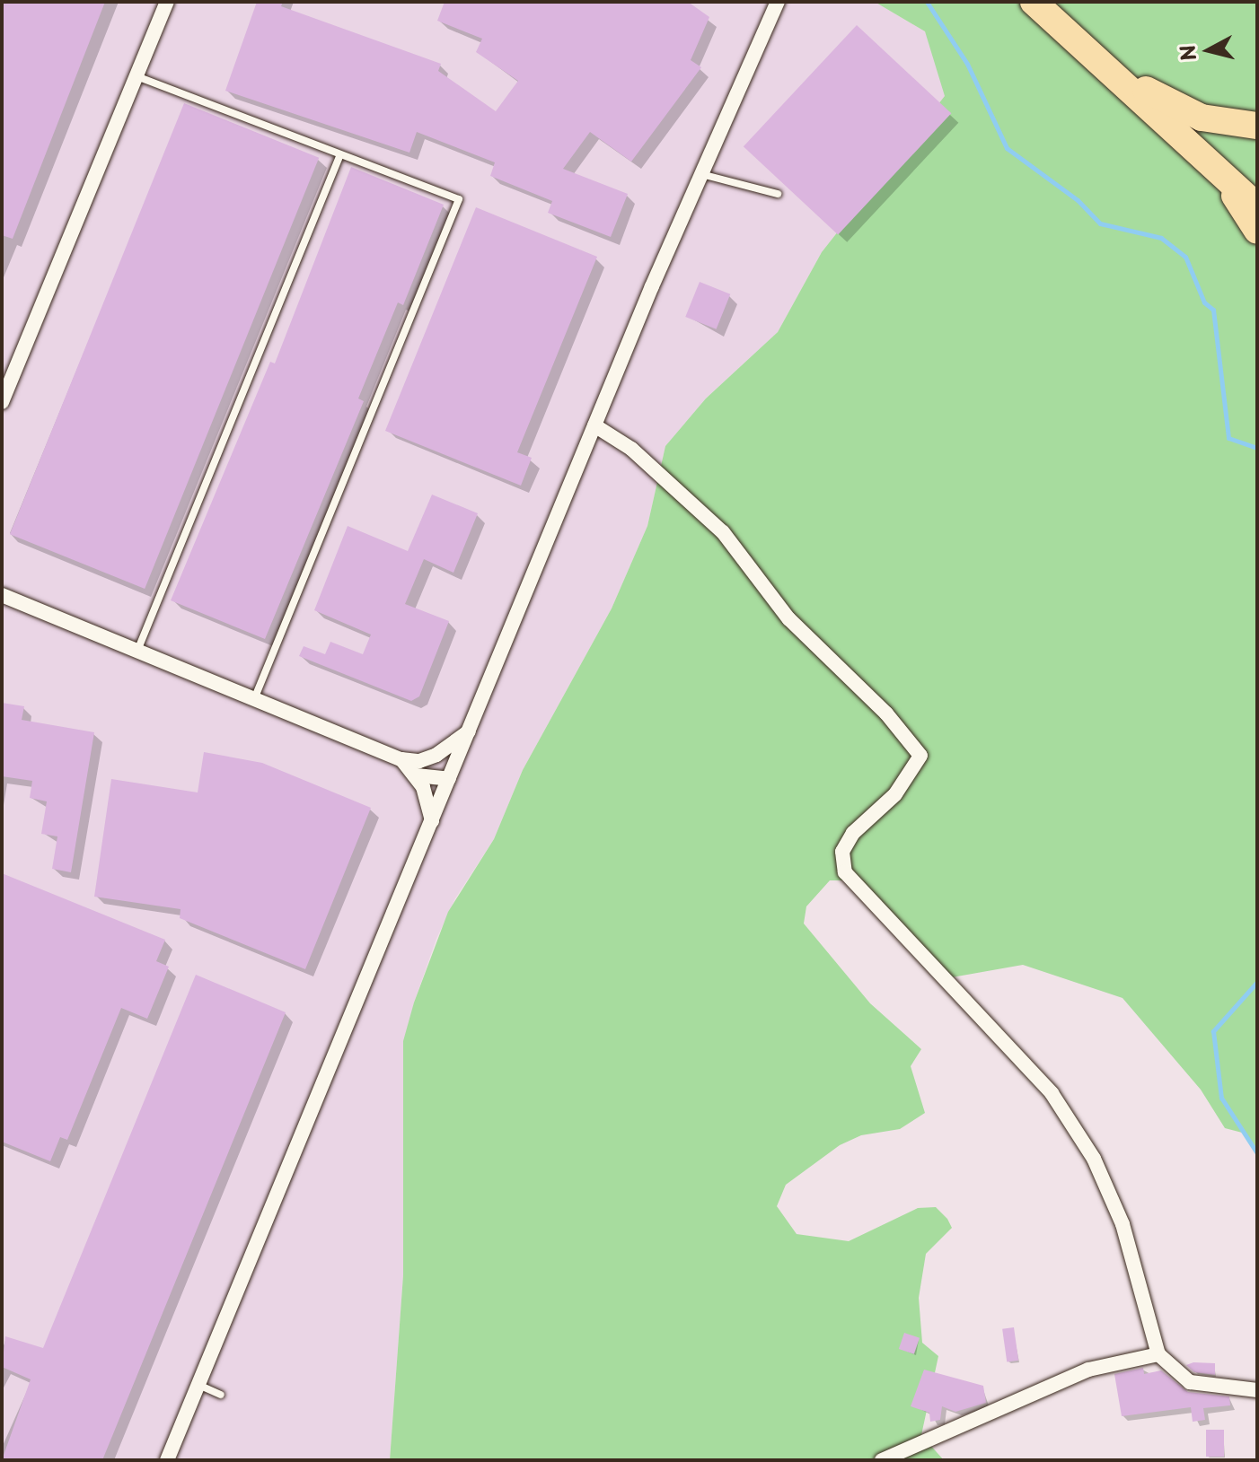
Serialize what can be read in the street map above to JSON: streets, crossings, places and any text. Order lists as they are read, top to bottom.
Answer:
{
  "north": "left"
}
